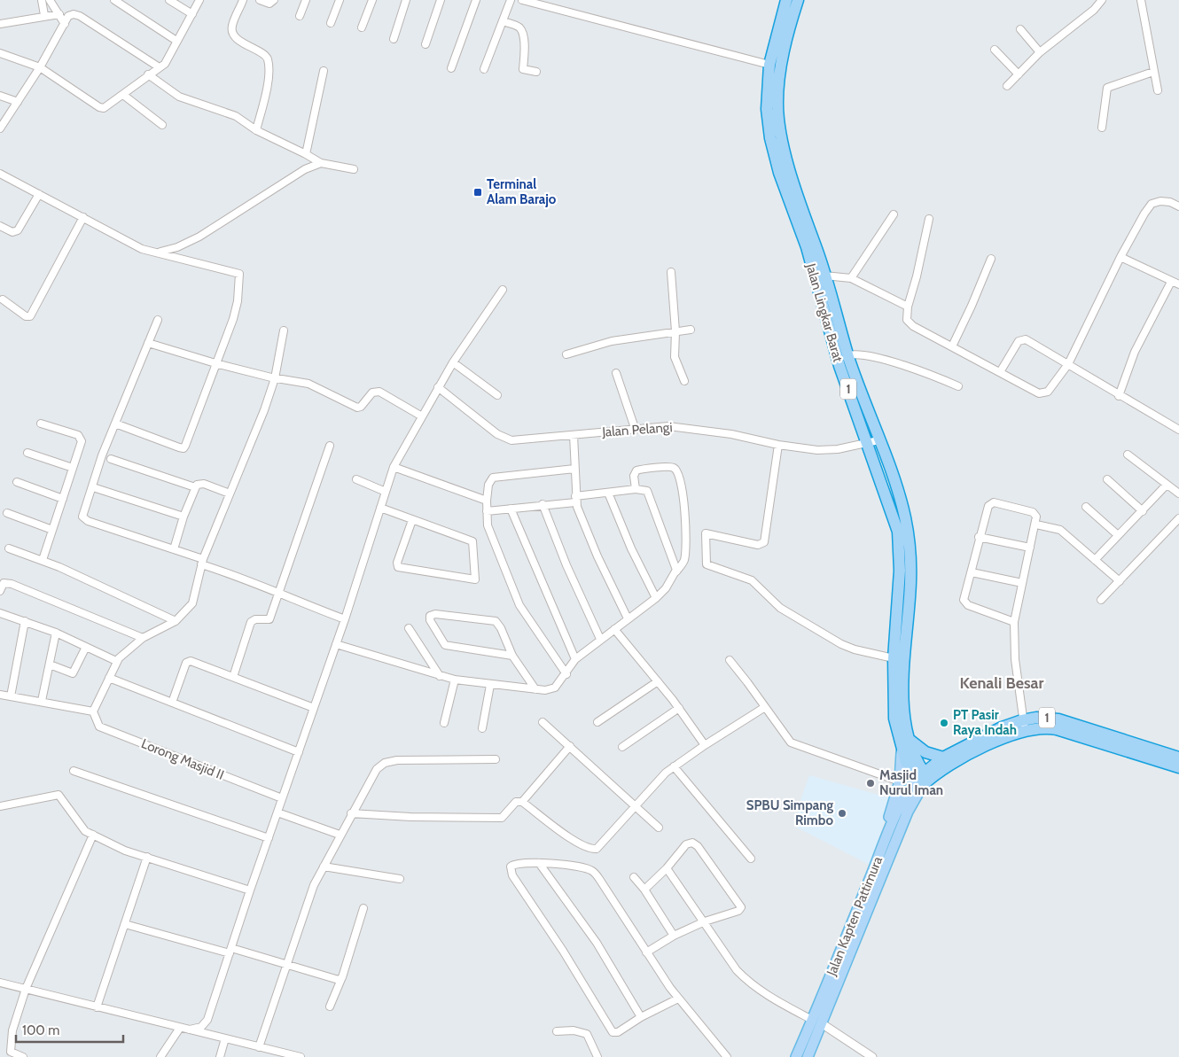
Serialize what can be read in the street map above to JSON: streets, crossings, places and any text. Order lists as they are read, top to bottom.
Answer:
{
  "streets": {
    "highway": ["Jalan Lingkar Barat", "1"],
    "main road": ["Jalan Kapten Pattimura"],
    "street": ["Jalan Pelangi", "Lorong Masjid II"]
  },
  "crossings": [
    ["Jalan Lingkar Barat", "1"],
    ["Jalan Lingkar Barat", "Jalan Pelangi"],
    ["Jalan Lingkar Barat", "Jalan Kapten Pattimura"],
    ["1", "Jalan Kapten Pattimura"]
  ],
  "districts": ["Kenali Besar"],
  "places": {
    "transit": ["Terminal Alam Barajo"],
    "other": ["PT Pasir Raya Indah", "Masjid Nurul Iman", "SPBU Simpang Rimbo"]
  },
  "scale_bar": "100 m"
}
